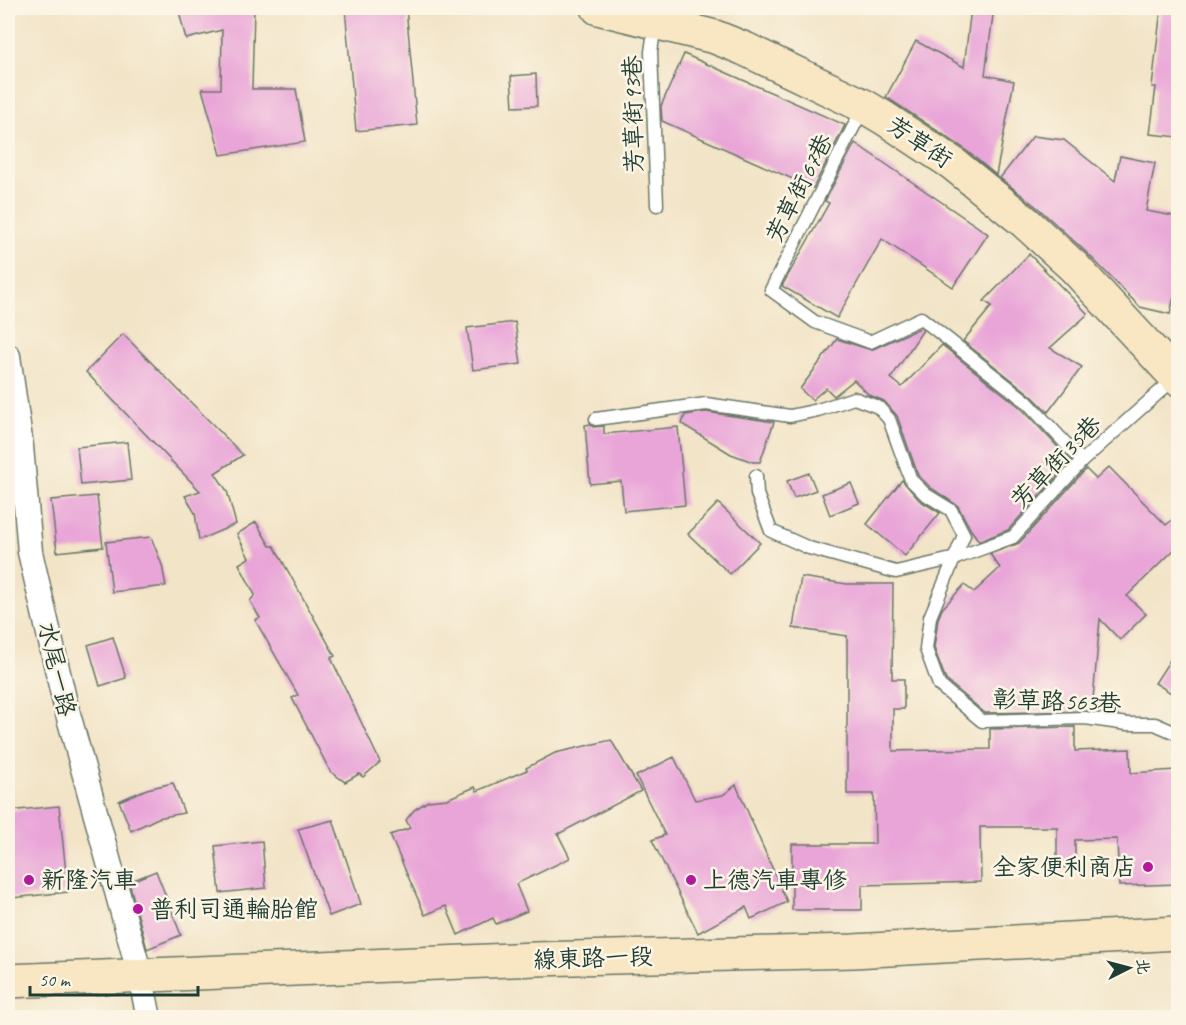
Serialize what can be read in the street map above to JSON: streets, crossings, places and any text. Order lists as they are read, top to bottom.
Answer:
{
  "streets": {
    "main road": ["芳草街", "線東路一段"],
    "street": ["水尾一路"],
    "lane": [
      "芳草街93巷",
      "芳草街67巷",
      "芳草街35巷",
      "彰草路563巷"
    ]
  },
  "crossings": [
    ["芳草街93巷", "芳草街"],
    ["芳草街", "芳草街67巷"],
    ["芳草街", "芳草街35巷"],
    ["芳草街67巷", "芳草街35巷"],
    ["芳草街35巷", "彰草路563巷"],
    ["水尾一路", "線東路一段"]
  ],
  "places": [
    "全家便利商店",
    "新隆汽車",
    "上德汽車專修",
    "普利司通輪胎館"
  ],
  "scale_bar": "50 m",
  "north": "right"
}
